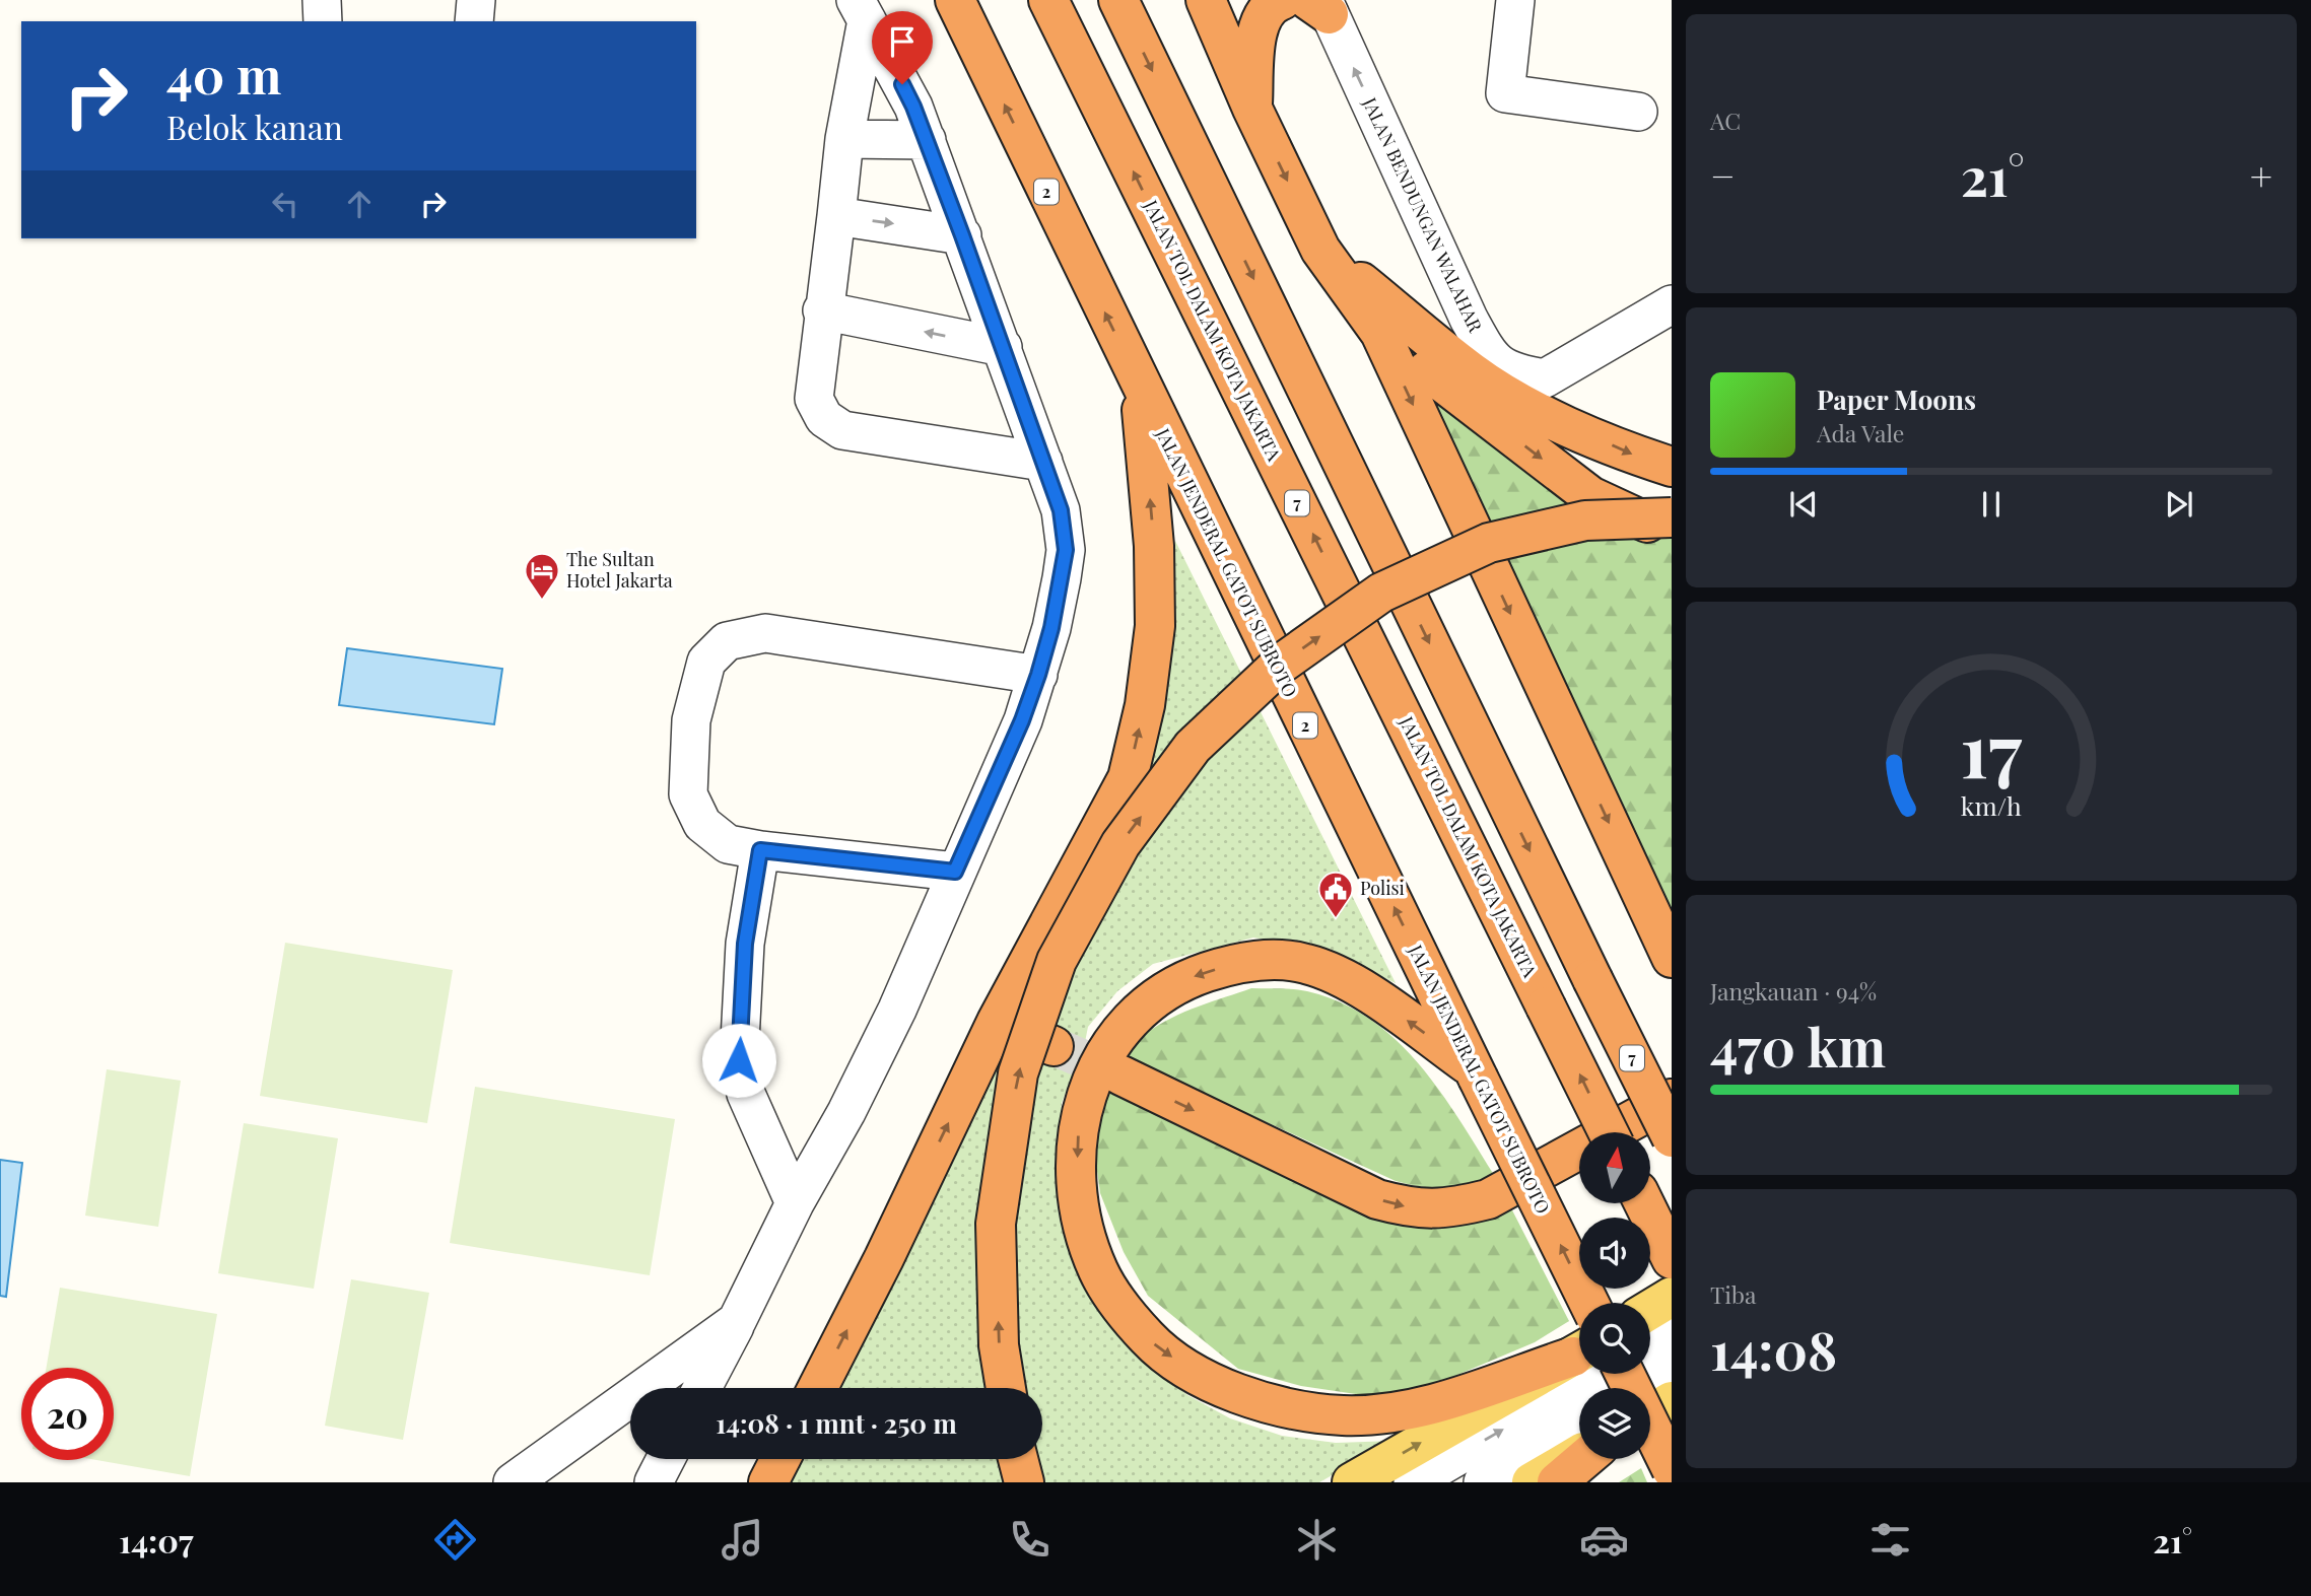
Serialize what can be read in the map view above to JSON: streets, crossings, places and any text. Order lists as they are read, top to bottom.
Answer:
{
  "streets": {
    "highway": [
      "2",
      "JALAN TOL DALAM KOTA JAKARTA",
      "7",
      "JALAN JENDERAL GATOT SUBROTO"
    ],
    "street": ["JALAN BENDUNGAN WALAHAR"]
  },
  "places": {
    "hotel": ["The Sultan Hotel Jakarta"],
    "public building": ["Polisi"]
  },
  "north": "top",
  "page": {
    "tile": [
      "AC",
      ["Jangkauan · 94%", "470 km"],
      ["Tiba", "14:08"]
    ],
    "turn": ["40 m", "Belok kanan"],
    "heat": ["−", "21°", "+"],
    "song": ["Paper Moons", "Ada Vale"],
    "limit": "20",
    "trip": "14:08 · 1 mnt · 250 m",
    "tabs": ["14:07", "21°"],
    "gauge": ["17", "km/h"]
  }
}
